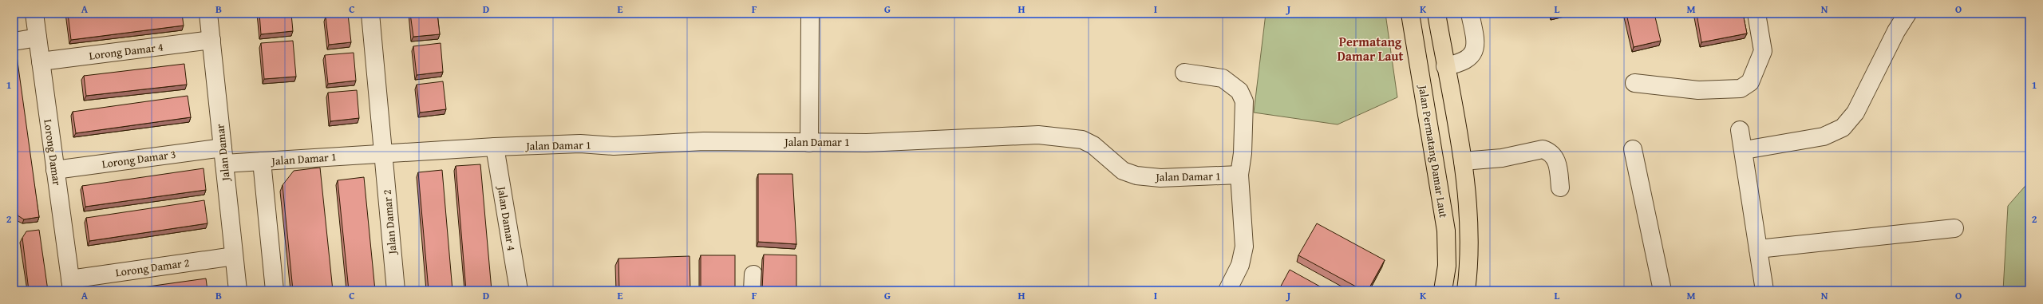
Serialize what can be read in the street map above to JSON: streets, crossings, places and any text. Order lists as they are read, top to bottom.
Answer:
{
  "streets": {
    "highway": ["Jalan Permatang Damar Laut"],
    "street": [
      "Lorong Damar 4",
      "Jalan Damar 1",
      "Lorong Damar",
      "Jalan Damar",
      "Lorong Damar 3",
      "Jalan Damar 4",
      "Jalan Damar 2",
      "Lorong Damar 2"
    ]
  },
  "crossings": [
    ["Lorong Damar 4", "Lorong Damar"],
    ["Lorong Damar 4", "Jalan Damar"],
    ["Jalan Damar 1", "Jalan Damar"],
    ["Jalan Damar 1", "Lorong Damar 3"],
    ["Jalan Damar 1", "Jalan Damar 4"],
    ["Jalan Damar 1", "Jalan Damar 2"],
    ["Lorong Damar", "Lorong Damar 3"],
    ["Lorong Damar", "Lorong Damar 2"],
    ["Jalan Damar", "Lorong Damar 3"],
    ["Jalan Damar", "Lorong Damar 2"]
  ],
  "districts": ["Permatang Damar Laut"],
  "grid": {
    "columns": [
      "A",
      "B",
      "C",
      "D",
      "E",
      "F",
      "G",
      "H",
      "I",
      "J",
      "K",
      "L",
      "M",
      "N",
      "O"
    ],
    "rows": ["1", "2"]
  }
}
